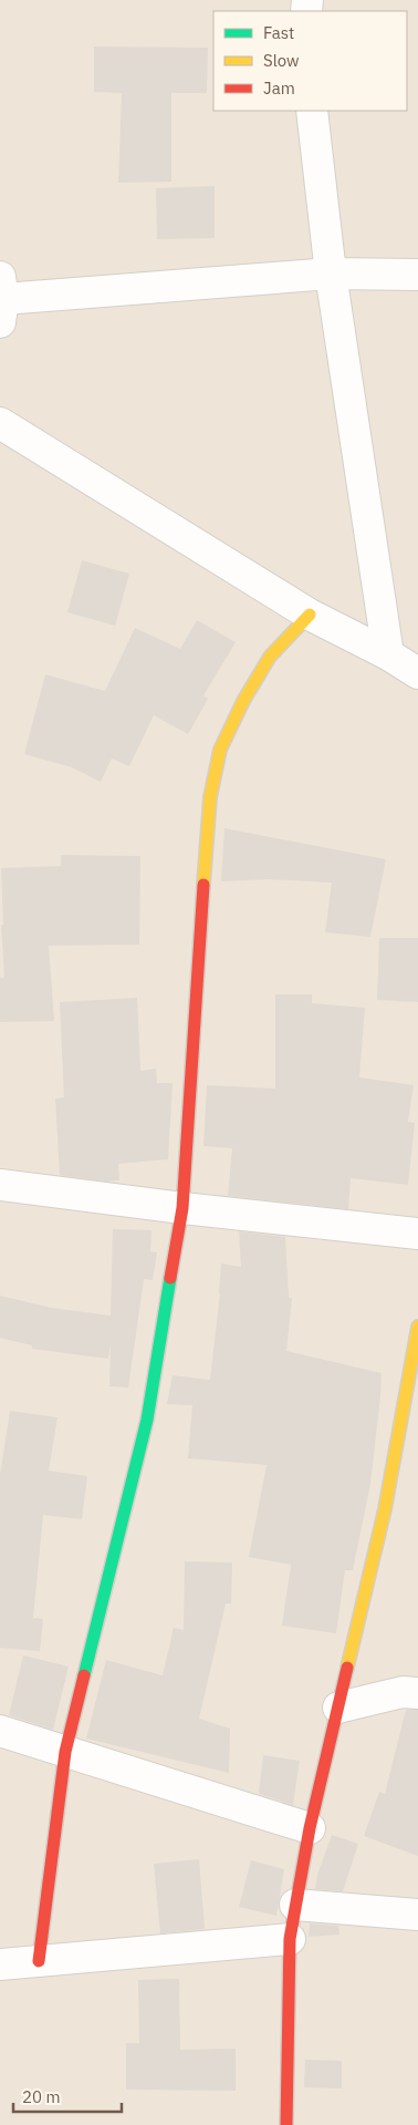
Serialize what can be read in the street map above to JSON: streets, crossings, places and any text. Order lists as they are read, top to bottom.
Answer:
{
  "legend": ["Fast", "Slow", "Jam"],
  "scale_bar": "20 m"
}
